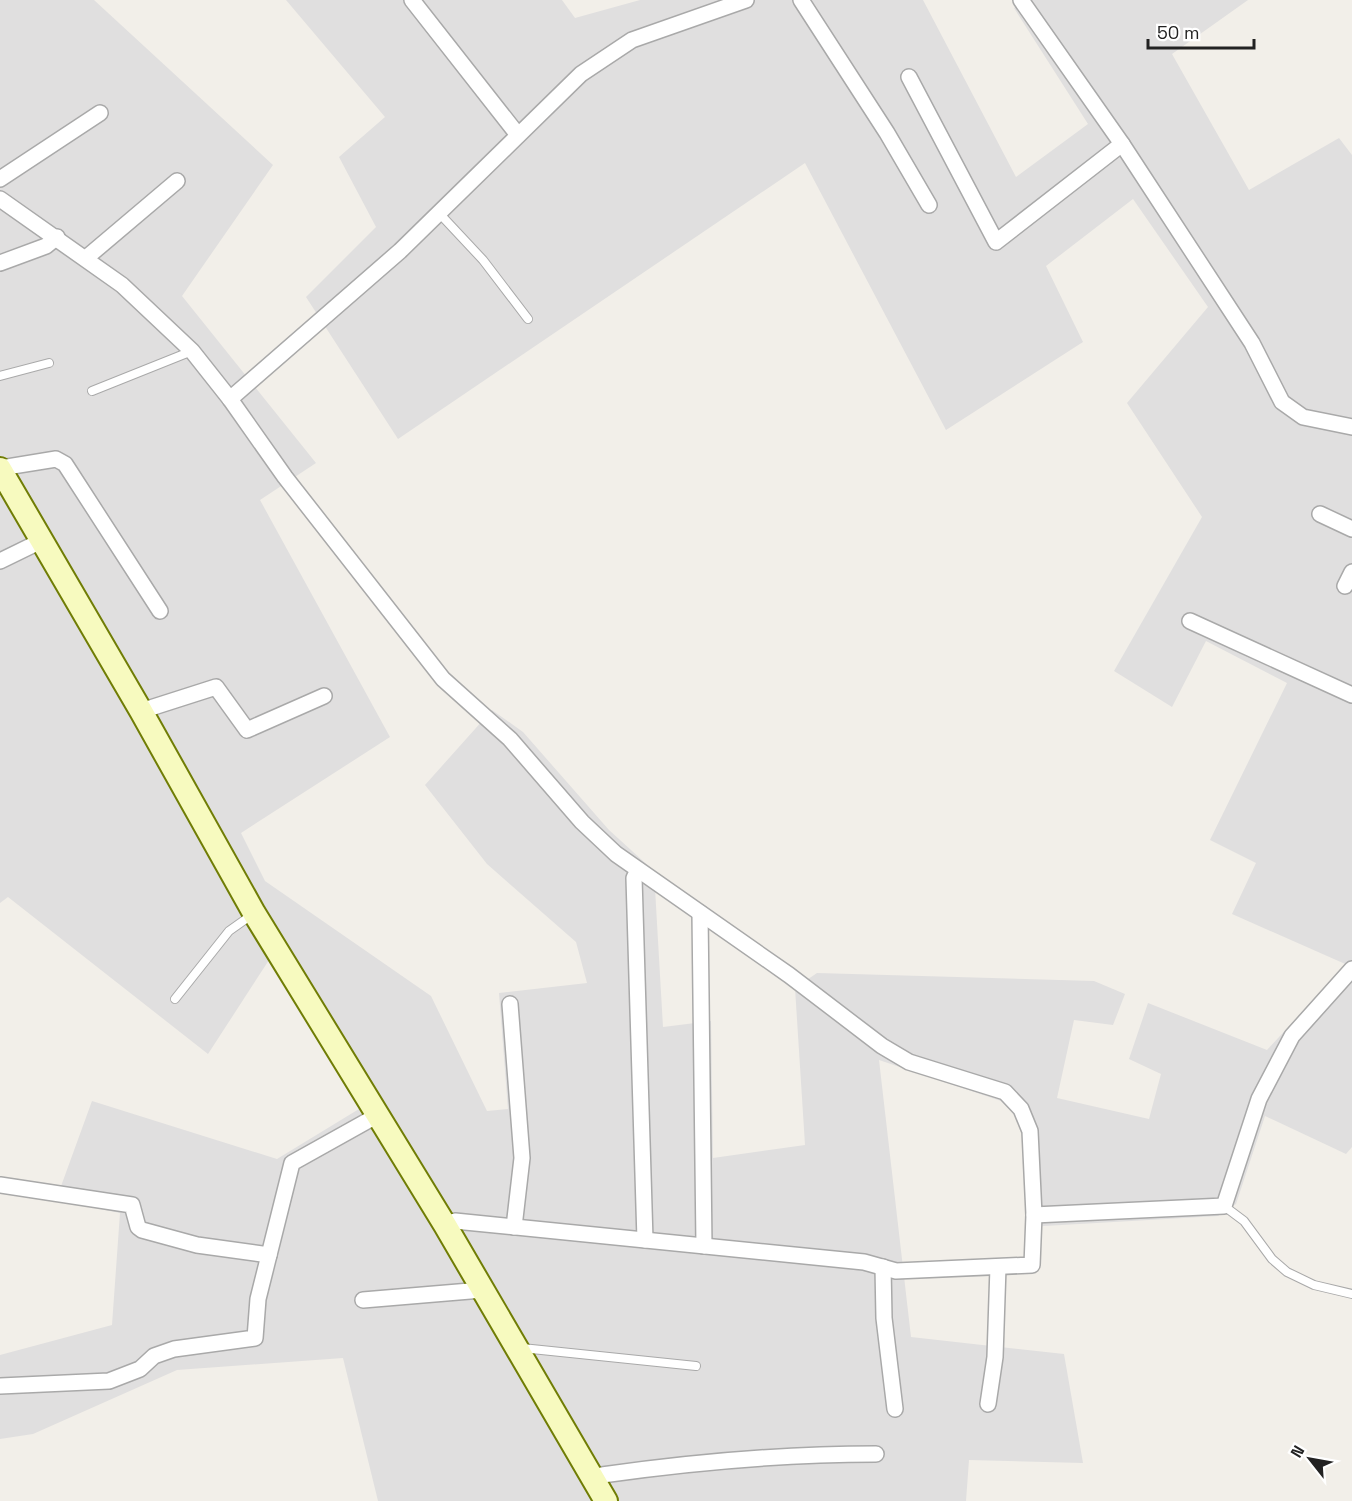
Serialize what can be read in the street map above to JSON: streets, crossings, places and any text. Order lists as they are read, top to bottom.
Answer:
{
  "scale_bar": "50 m",
  "north": "top left"
}
